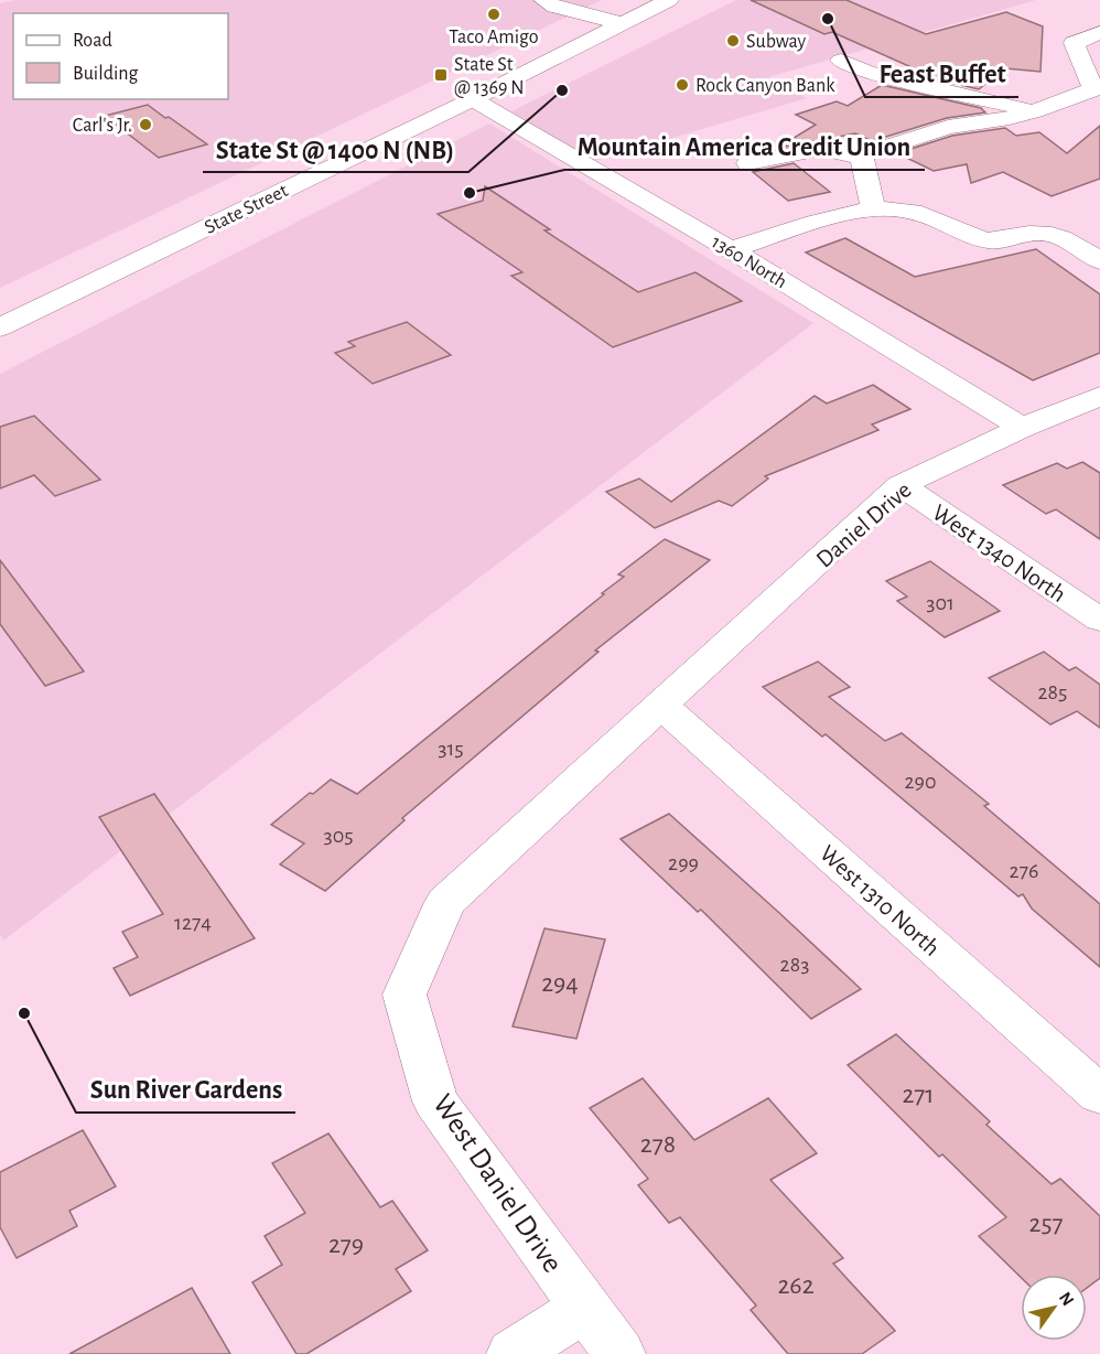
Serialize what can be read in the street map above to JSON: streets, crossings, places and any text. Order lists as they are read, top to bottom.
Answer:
{
  "streets": {
    "street": [
      "State Street",
      "1360 North",
      "Daniel Drive",
      "West 1340 North",
      "West 1310 North",
      "West Daniel Drive"
    ]
  },
  "crossings": [
    ["State Street", "1360 North"],
    ["1360 North", "Daniel Drive"],
    ["Daniel Drive", "West 1340 North"],
    ["Daniel Drive", "West 1310 North"],
    ["Daniel Drive", "West Daniel Drive"],
    ["West 1310 North", "West Daniel Drive"]
  ],
  "places": {
    "other": [
      "Taco Amigo",
      "Feast Buffet",
      "Subway",
      "Rock Canyon Bank",
      "State St @ 1400 N (NB)",
      "Carl's Jr.",
      "Mountain America Credit Union",
      "Sun River Gardens"
    ],
    "transit": ["State St @ 1369 N"]
  },
  "house_numbers": [
    "301",
    "285",
    "315",
    "290",
    "305",
    "299",
    "276",
    "1274",
    "283",
    "294",
    "271",
    "278",
    "257",
    "279",
    "262"
  ],
  "legend": ["Road", "Building"],
  "north": "top right"
}
